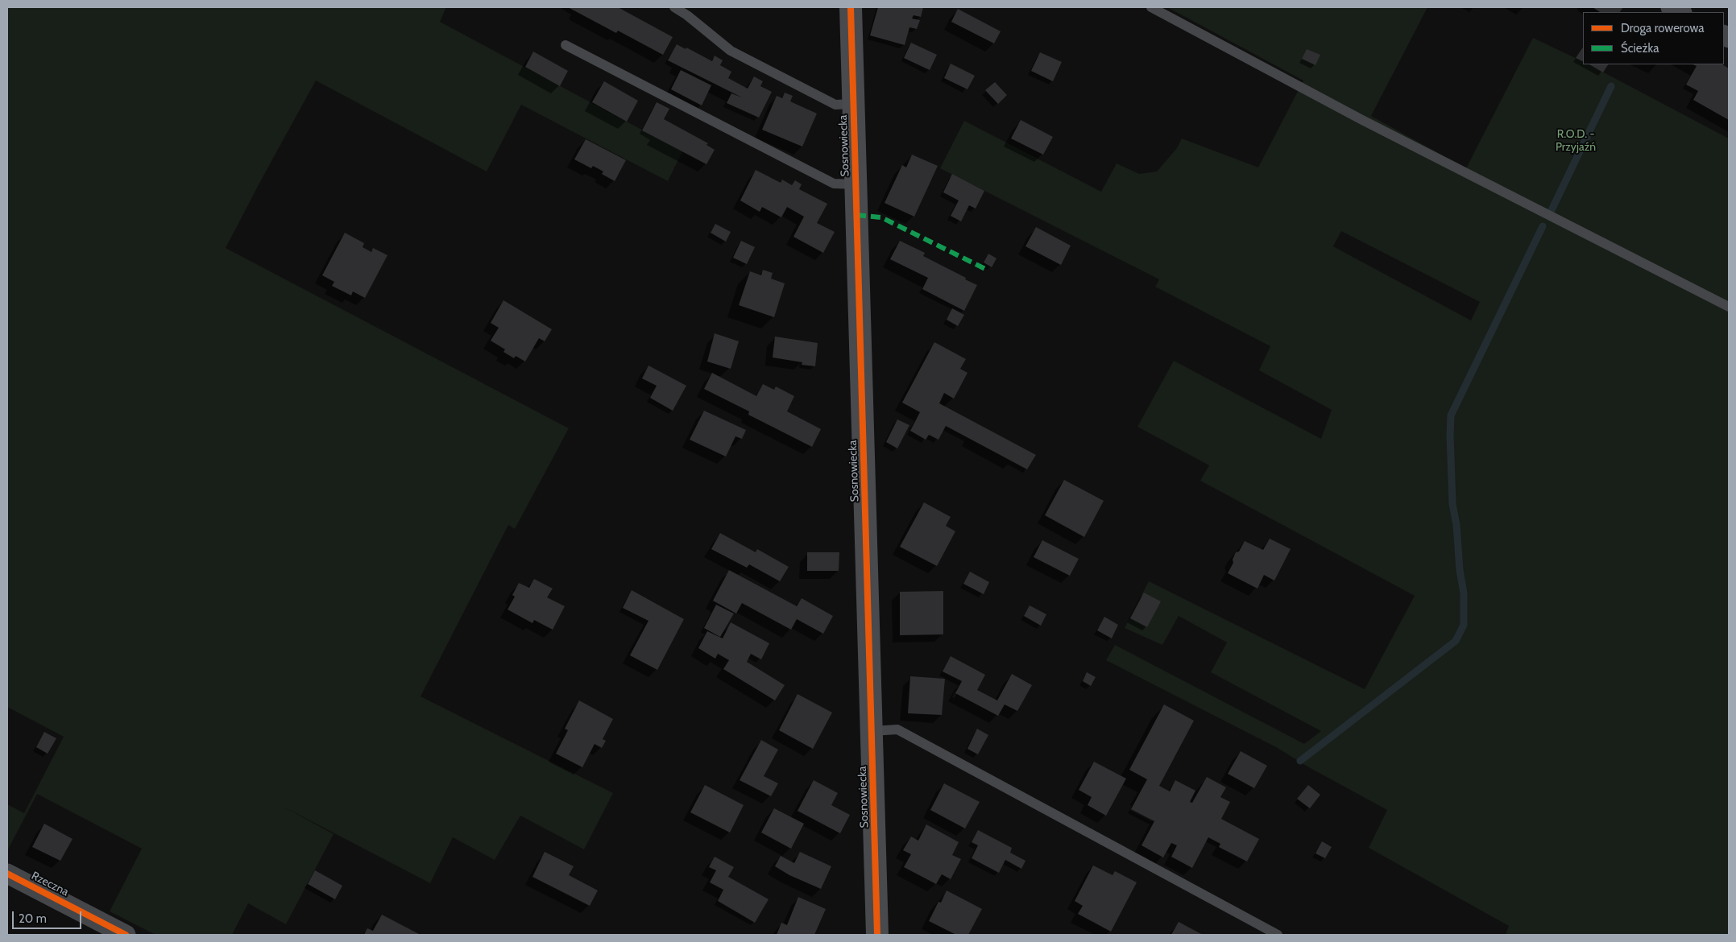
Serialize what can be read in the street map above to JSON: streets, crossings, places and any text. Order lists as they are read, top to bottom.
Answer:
{
  "streets": {
    "street": ["Sosnowiecka", "Rzeczna"]
  },
  "parks": ["R.O.D. - Przyjaźń"],
  "legend": ["Droga rowerowa", "Ścieżka"],
  "scale_bar": "20 m"
}
